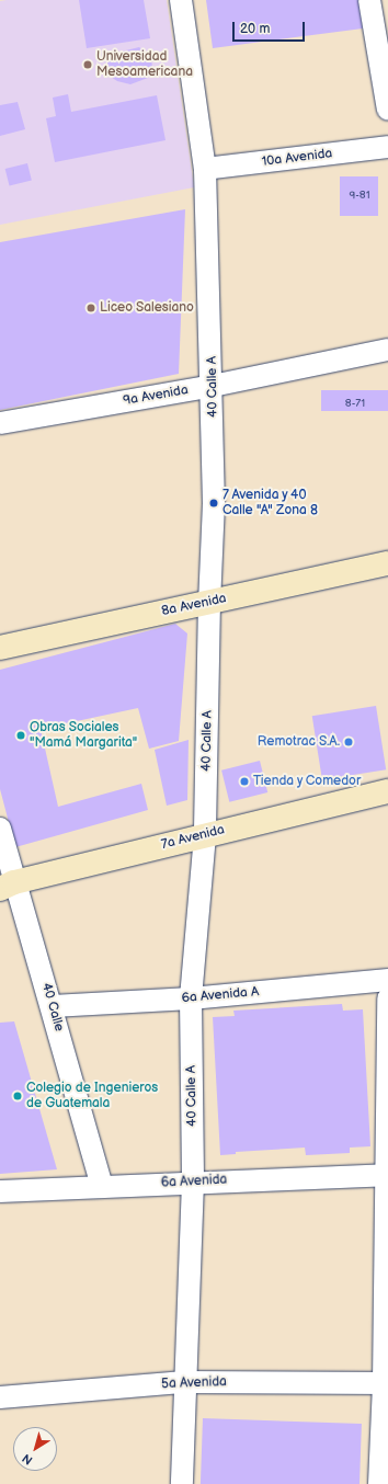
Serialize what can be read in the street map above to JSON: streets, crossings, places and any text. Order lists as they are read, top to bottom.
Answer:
{
  "streets": {
    "main road": ["8a Avenida", "7a Avenida"],
    "street": [
      "10a Avenida",
      "40 Calle A",
      "9a Avenida",
      "6a Avenida A",
      "40 Calle",
      "6a Avenida",
      "5a Avenida"
    ]
  },
  "crossings": [
    ["10a Avenida", "40 Calle A"],
    ["40 Calle A", "9a Avenida"],
    ["40 Calle A", "8a Avenida"],
    ["40 Calle A", "7a Avenida"],
    ["40 Calle A", "6a Avenida A"],
    ["40 Calle A", "6a Avenida"],
    ["40 Calle A", "5a Avenida"],
    ["7a Avenida", "40 Calle"],
    ["6a Avenida A", "40 Calle"],
    ["40 Calle", "6a Avenida"]
  ],
  "places": [
    "Universidad Mesoamericana",
    "Liceo Salesiano",
    "7 Avenida y 40 Calle \"A\" Zona 8",
    "Obras Sociales \"Mamá Margarita\"",
    "Remotrac S.A.",
    "Tienda y Comedor",
    "Colegio de Ingenieros de Guatemala"
  ],
  "house_numbers": ["9-81", "8-71"],
  "scale_bar": "20 m",
  "north": "bottom left"
}
